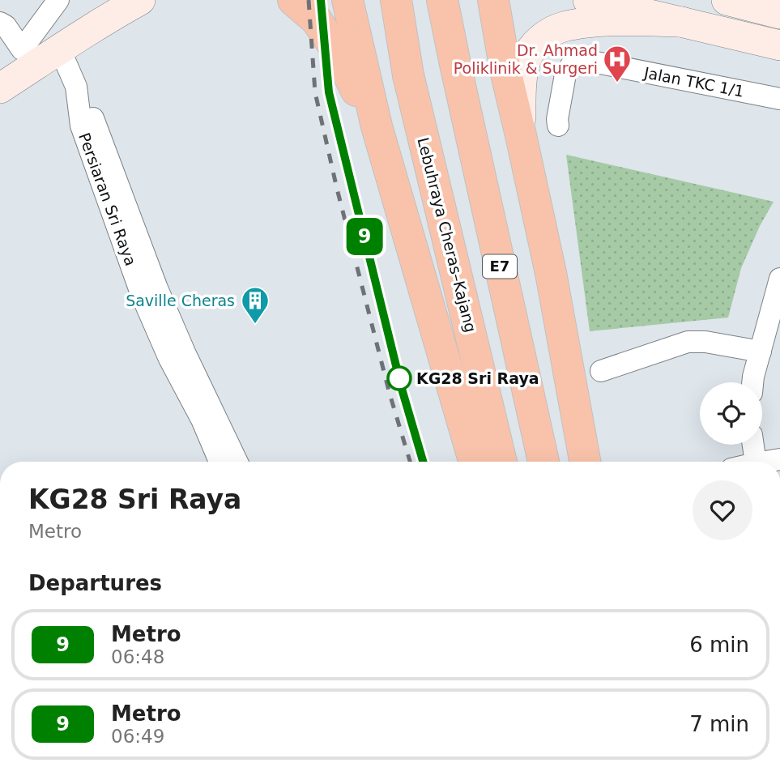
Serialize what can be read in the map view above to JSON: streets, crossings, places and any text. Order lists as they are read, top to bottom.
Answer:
{
  "streets": {
    "highway": ["Lebuhraya Cheras–Kajang", "E7"],
    "street": ["Jalan TKC 1/1", "Persiaran Sri Raya"]
  },
  "places": {
    "hospital": ["Dr. Ahmad Poliklinik & Surgeri"],
    "building": ["Saville Cheras"],
    "other": ["KG28 Sri Raya"]
  },
  "lines": ["metro line 9"],
  "page": {
    "on_map": "9",
    "heading": [
      ["KG28 Sri Raya", "Metro"],
      "Departures"
    ],
    "list": [
      {
        "mark": "9",
        "name": "Metro",
        "note": "06:48",
        "value": "6 min"
      },
      {
        "mark": "9",
        "name": "Metro",
        "note": "06:49",
        "value": "7 min"
      }
    ]
  }
}
